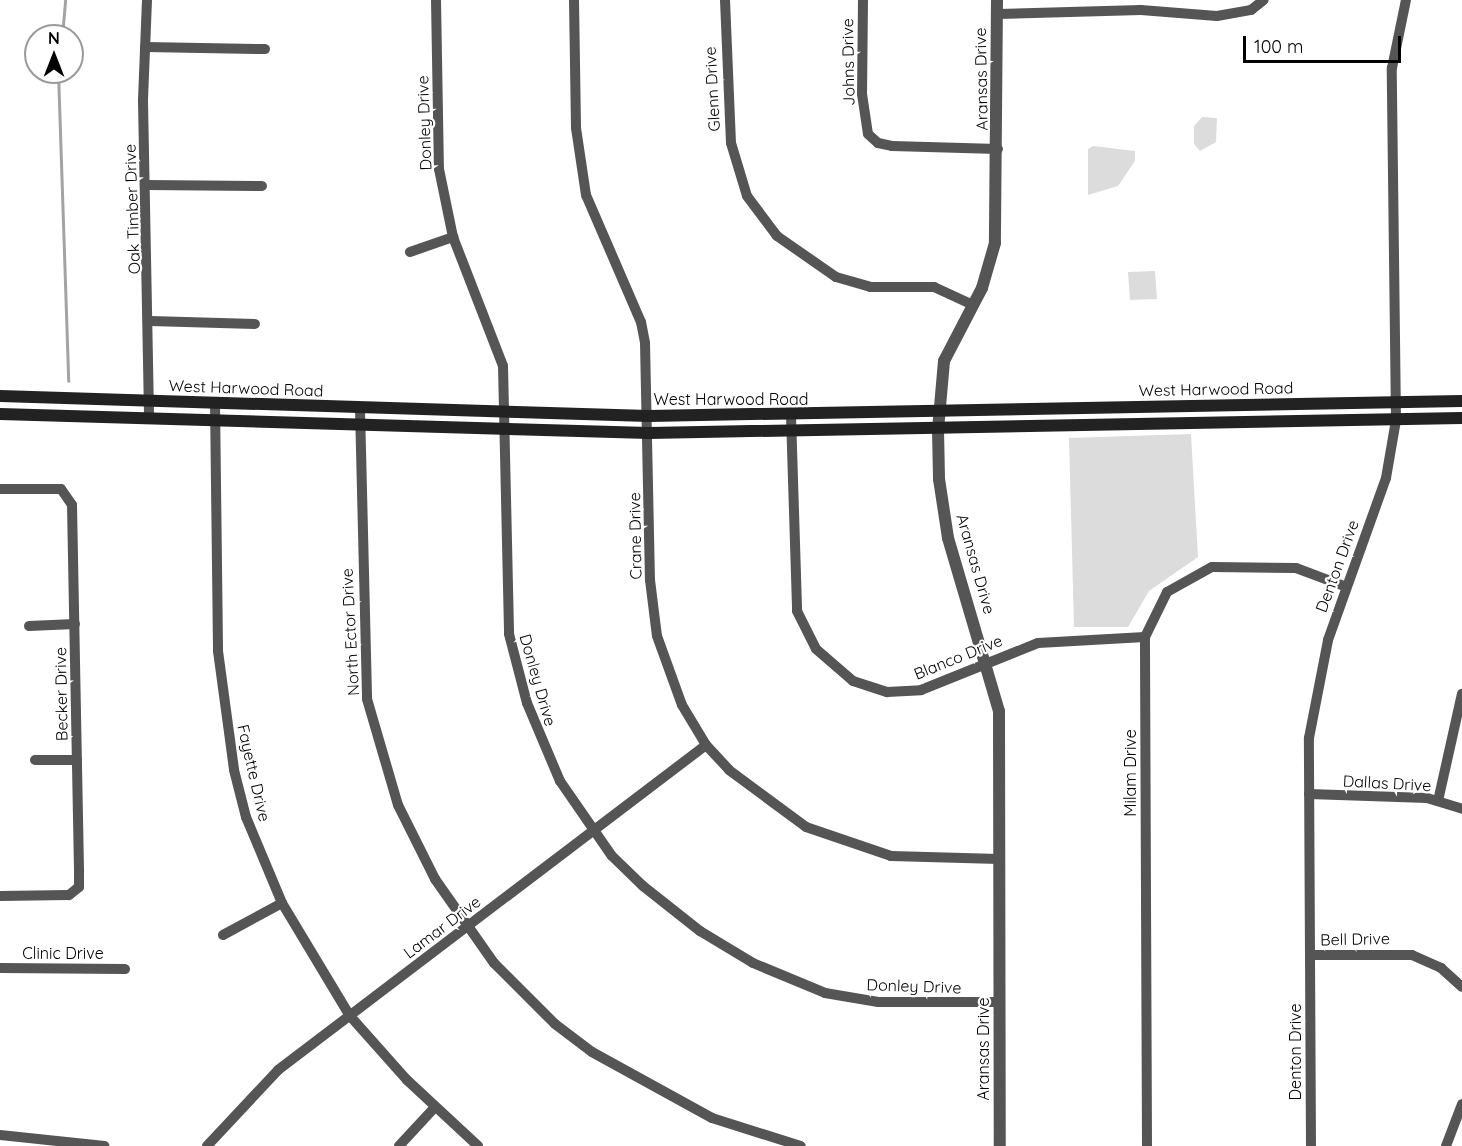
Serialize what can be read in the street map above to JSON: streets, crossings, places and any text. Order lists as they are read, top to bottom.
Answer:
{
  "streets": {
    "main road": ["West Harwood Road"],
    "street": [
      "Johns Drive",
      "Aransas Drive",
      "Glenn Drive",
      "Donley Drive",
      "Oak Timber Drive",
      "Crane Drive",
      "Denton Drive",
      "North Ector Drive",
      "Blanco Drive",
      "Becker Drive",
      "Fayette Drive",
      "Milam Drive",
      "Dallas Drive",
      "Lamar Drive",
      "Bell Drive",
      "Clinic Drive"
    ]
  },
  "crossings": [
    ["Johns Drive", "Aransas Drive"],
    ["Aransas Drive", "Glenn Drive"],
    ["Aransas Drive", "Donley Drive"],
    ["Aransas Drive", "West Harwood Road"],
    ["Aransas Drive", "Crane Drive"],
    ["Aransas Drive", "Blanco Drive"],
    ["Donley Drive", "West Harwood Road"],
    ["Donley Drive", "Lamar Drive"],
    ["Oak Timber Drive", "West Harwood Road"],
    ["West Harwood Road", "Crane Drive"],
    ["West Harwood Road", "Denton Drive"],
    ["West Harwood Road", "North Ector Drive"],
    ["West Harwood Road", "Blanco Drive"],
    ["West Harwood Road", "Fayette Drive"],
    ["Crane Drive", "Lamar Drive"],
    ["Denton Drive", "Milam Drive"],
    ["Denton Drive", "Dallas Drive"],
    ["Denton Drive", "Bell Drive"],
    ["North Ector Drive", "Lamar Drive"],
    ["Blanco Drive", "Milam Drive"],
    ["Fayette Drive", "Lamar Drive"]
  ],
  "scale_bar": "100 m",
  "north": "top"
}
